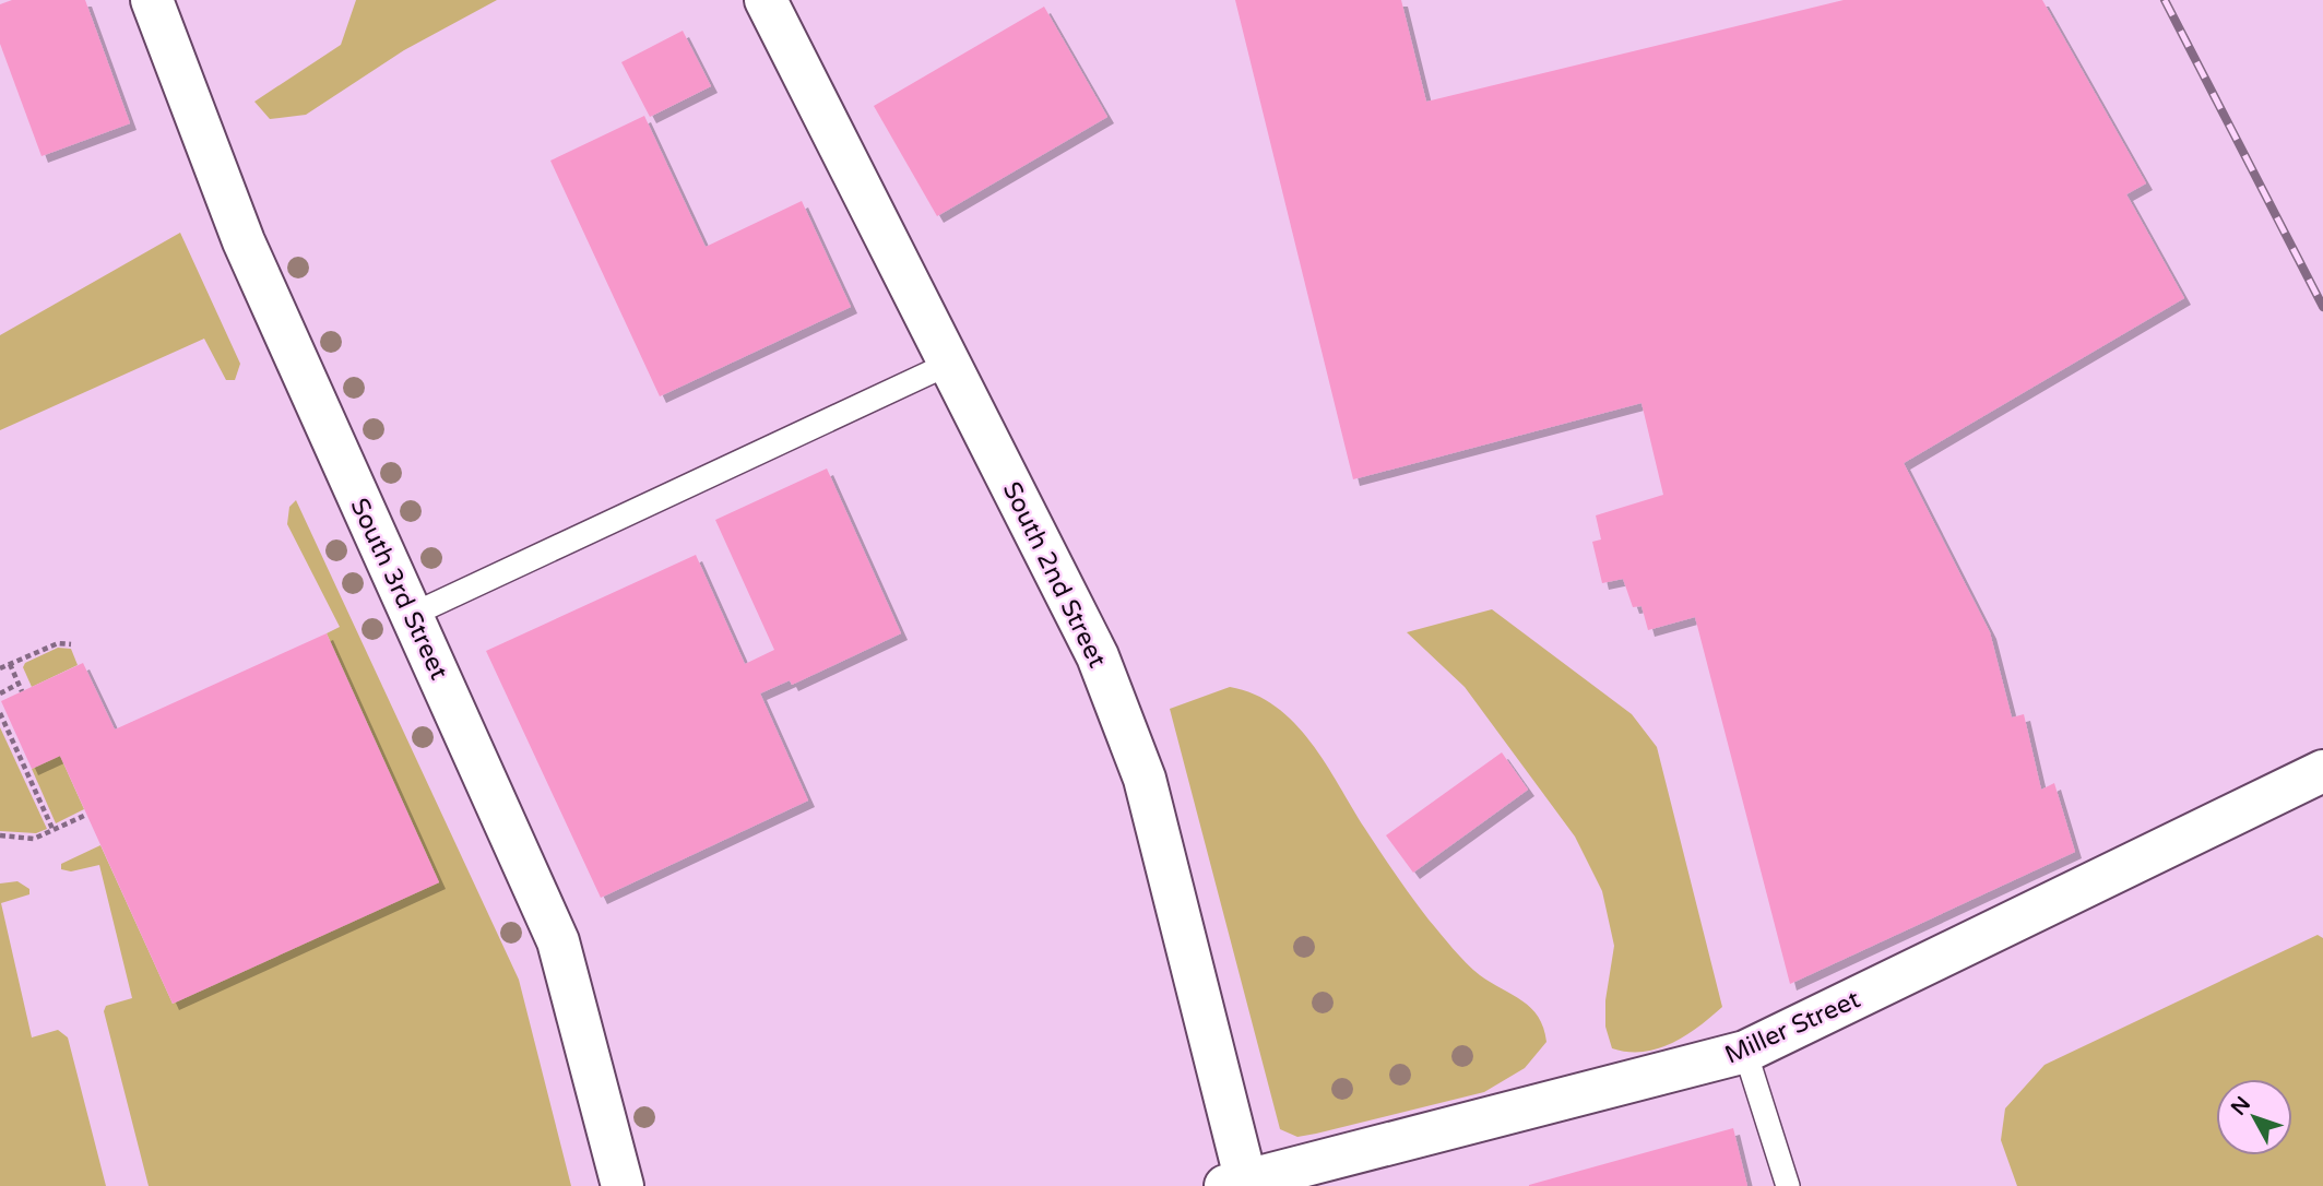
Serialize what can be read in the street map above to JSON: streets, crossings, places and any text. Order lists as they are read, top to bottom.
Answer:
{
  "streets": {
    "street": ["South 2nd Street", "South 3rd Street", "Miller Street"]
  },
  "crossings": [
    ["South 2nd Street", "Miller Street"]
  ],
  "north": "top left"
}
